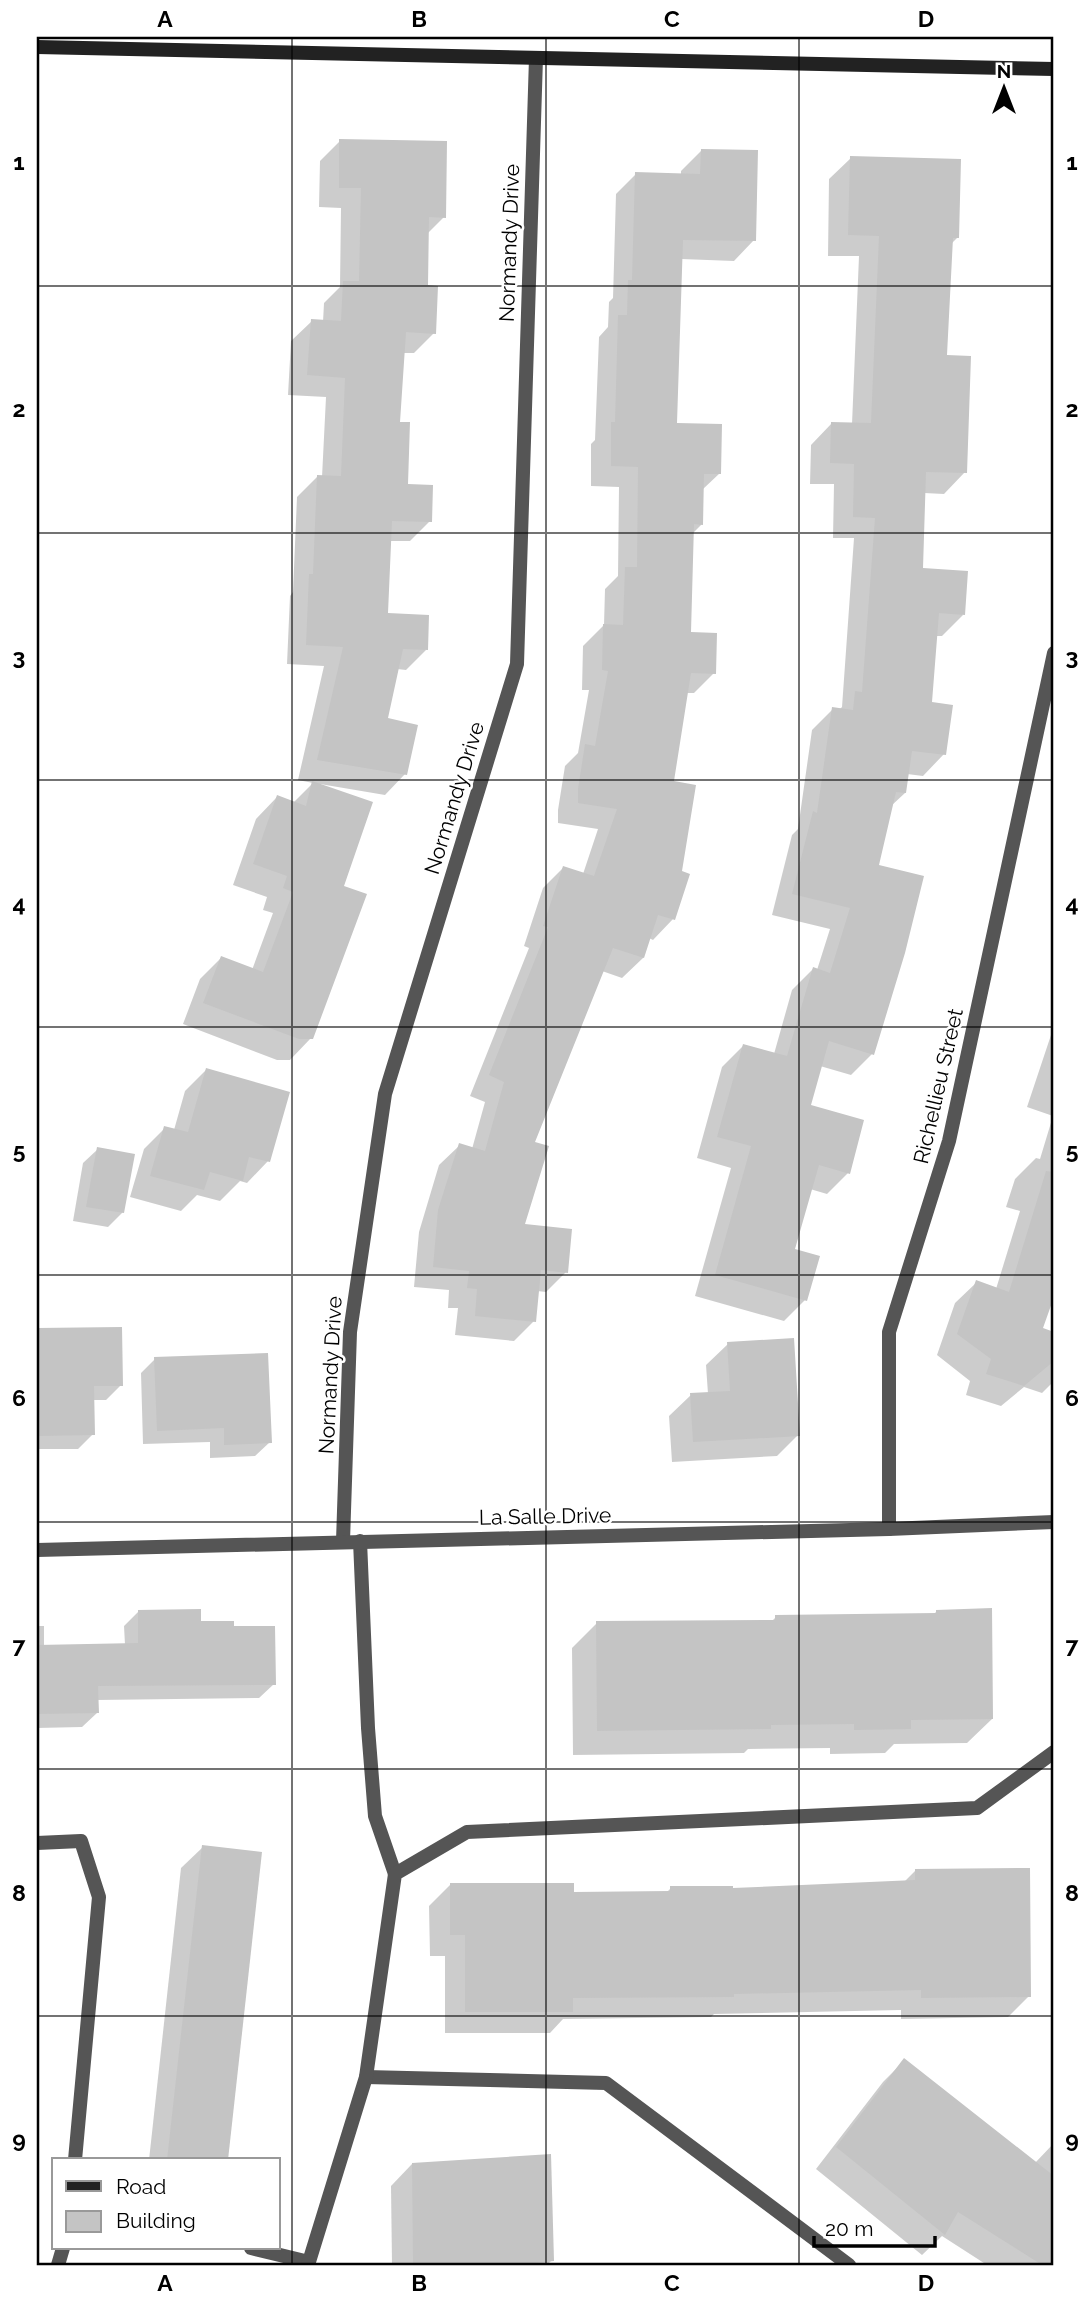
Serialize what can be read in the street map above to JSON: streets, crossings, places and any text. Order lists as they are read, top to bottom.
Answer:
{
  "streets": {
    "street": ["Normandy Drive", "Richellieu Street", "La Salle Drive"]
  },
  "crossings": [
    ["Normandy Drive", "La Salle Drive"],
    ["Richellieu Street", "La Salle Drive"]
  ],
  "legend": ["Road", "Building"],
  "scale_bar": "20 m",
  "north": "top",
  "grid": {
    "columns": [
      "A",
      "B",
      "C",
      "D"
    ],
    "rows": [
      "1",
      "2",
      "3",
      "4",
      "5",
      "6",
      "7",
      "8",
      "9"
    ]
  }
}
